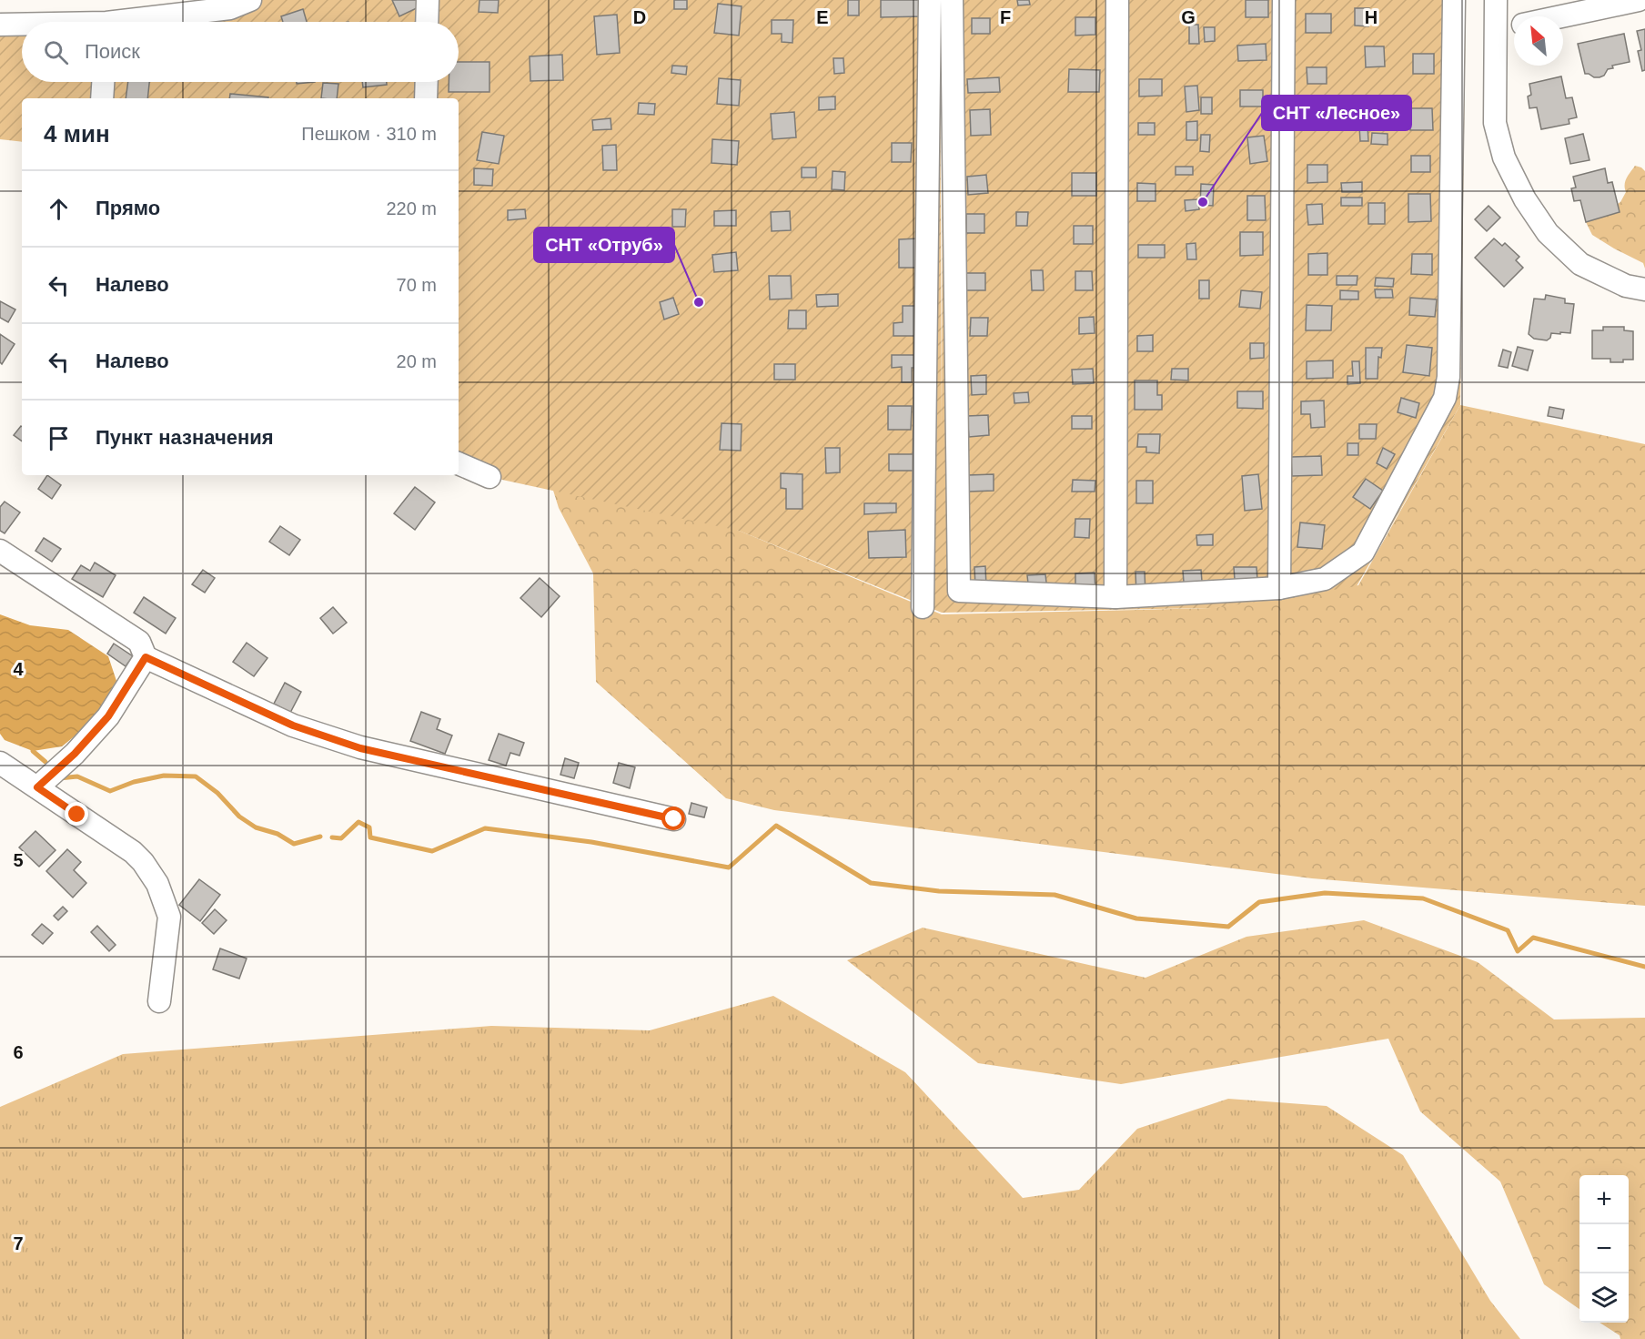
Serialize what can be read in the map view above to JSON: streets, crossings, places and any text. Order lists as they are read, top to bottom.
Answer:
{
  "places": ["СНТ «Лесное»", "СНТ «Отруб»"],
  "north": "top left",
  "page": {
    "search": "Поиск",
    "heading": ["4 мин", "Пешком · 310 m"],
    "list": [
      ["Прямо", "220 m"],
      ["Налево", "70 m"],
      ["Налево", "20 m"],
      "Пункт назначения"
    ],
    "map_buttons": ["+", "−"]
  },
  "grid": {
    "columns": [
      "D",
      "E",
      "F",
      "G",
      "H"
    ],
    "rows": [
      "4",
      "5",
      "6",
      "7"
    ]
  }
}
